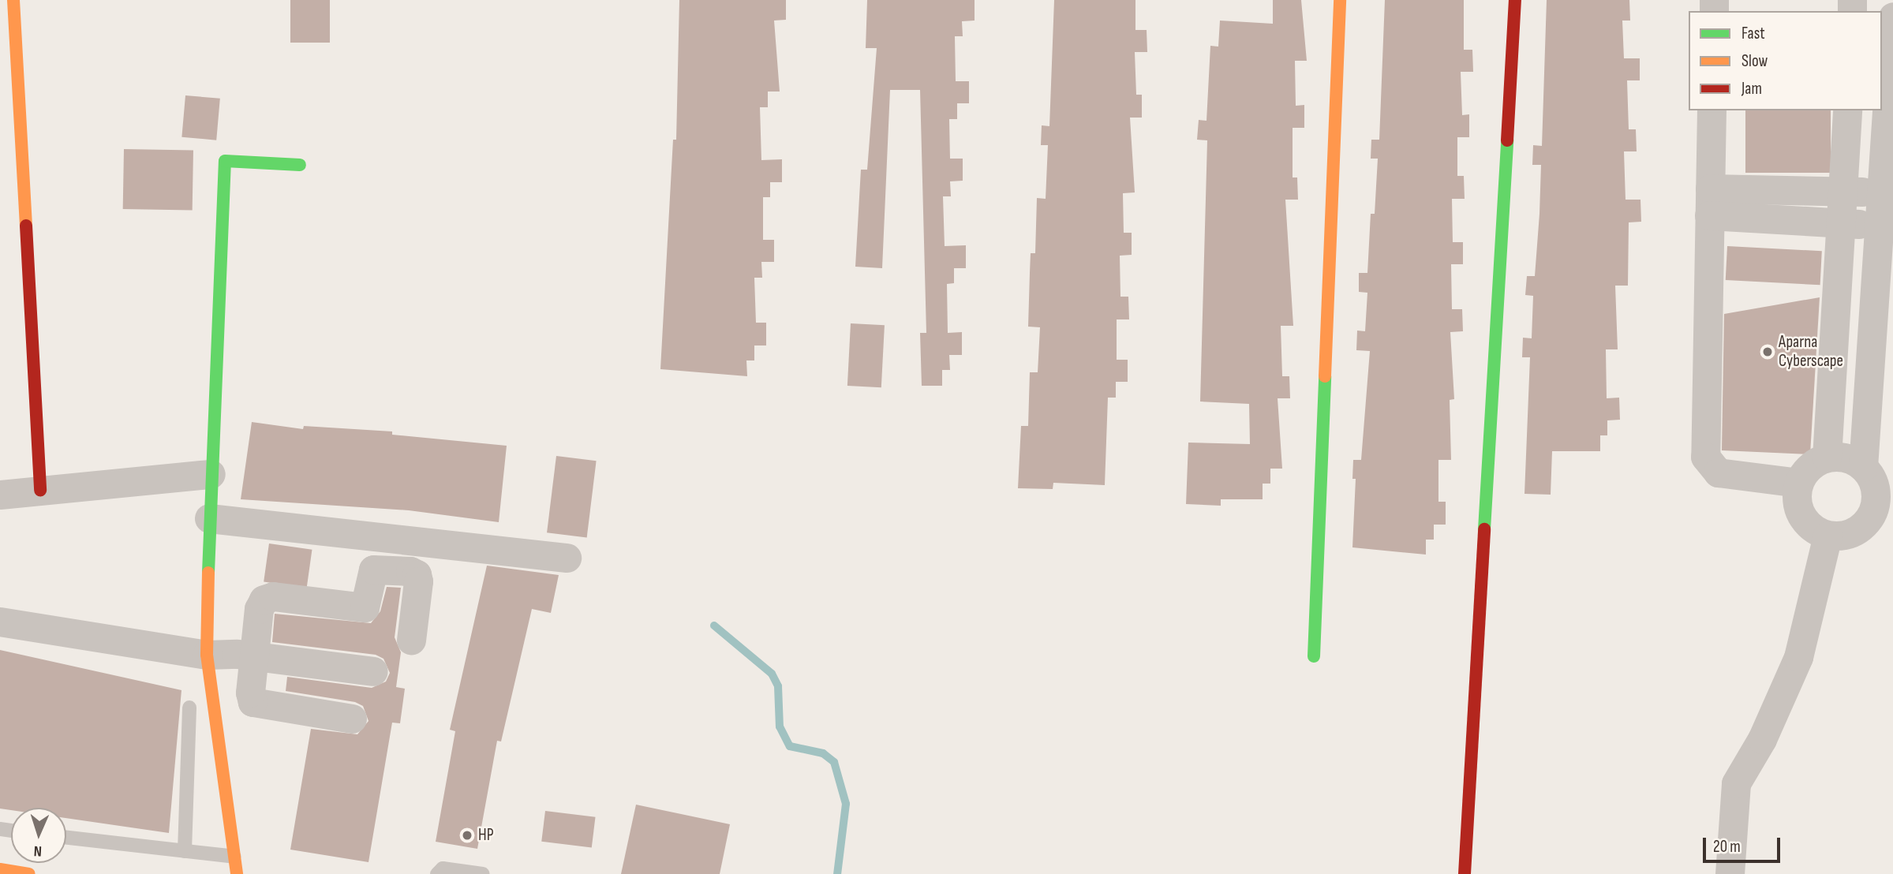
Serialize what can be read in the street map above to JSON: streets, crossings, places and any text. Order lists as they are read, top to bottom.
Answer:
{
  "places": ["Aparna Cyberscape", "HP"],
  "legend": ["Fast", "Slow", "Jam"],
  "scale_bar": "20 m",
  "north": "bottom"
}
